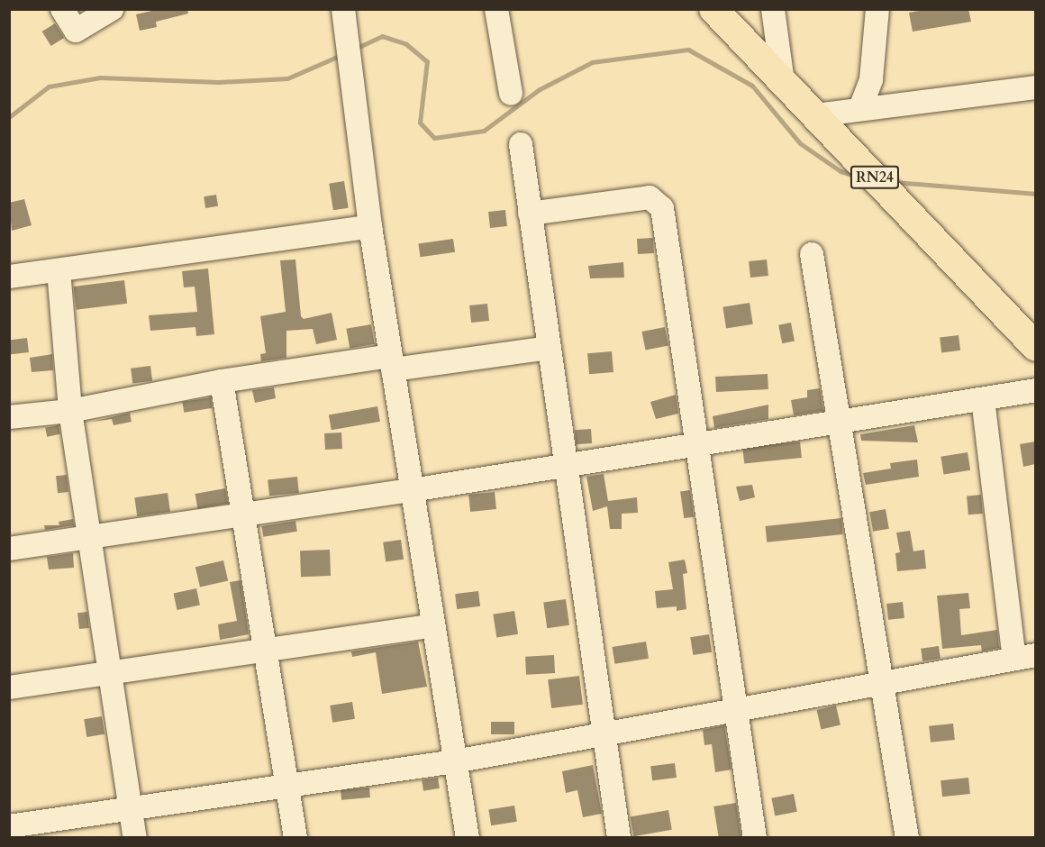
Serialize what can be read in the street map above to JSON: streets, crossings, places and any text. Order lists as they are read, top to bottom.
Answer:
{
  "streets": {
    "main road": ["RN24"]
  }
}
